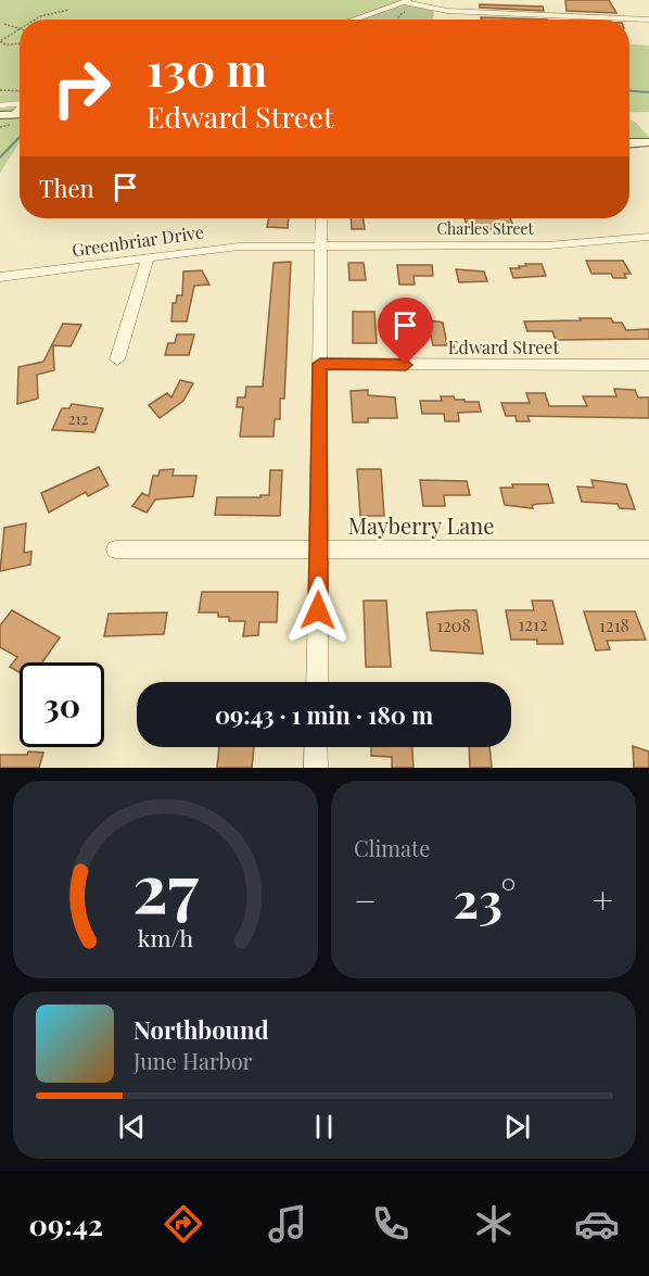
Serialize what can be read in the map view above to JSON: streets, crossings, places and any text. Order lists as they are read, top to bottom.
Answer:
{
  "streets": {
    "street": [
      "Charles Street",
      "Greenbriar Drive",
      "Edward Street",
      "Mayberry Lane"
    ]
  },
  "crossings": [
    ["Charles Street", "Greenbriar Drive"]
  ],
  "house_numbers": [
    "212",
    "1212",
    "1208",
    "1218"
  ],
  "page": {
    "turn": ["130 m", "Edward Street"],
    "then": "Then",
    "limit": "30",
    "trip": "09:43 · 1 min · 180 m",
    "tile": "Climate",
    "heat": ["−", "23°", "+"],
    "song": ["Northbound", "June Harbor"],
    "tabs": "09:42",
    "gauge": ["27", "km/h"]
  }
}
